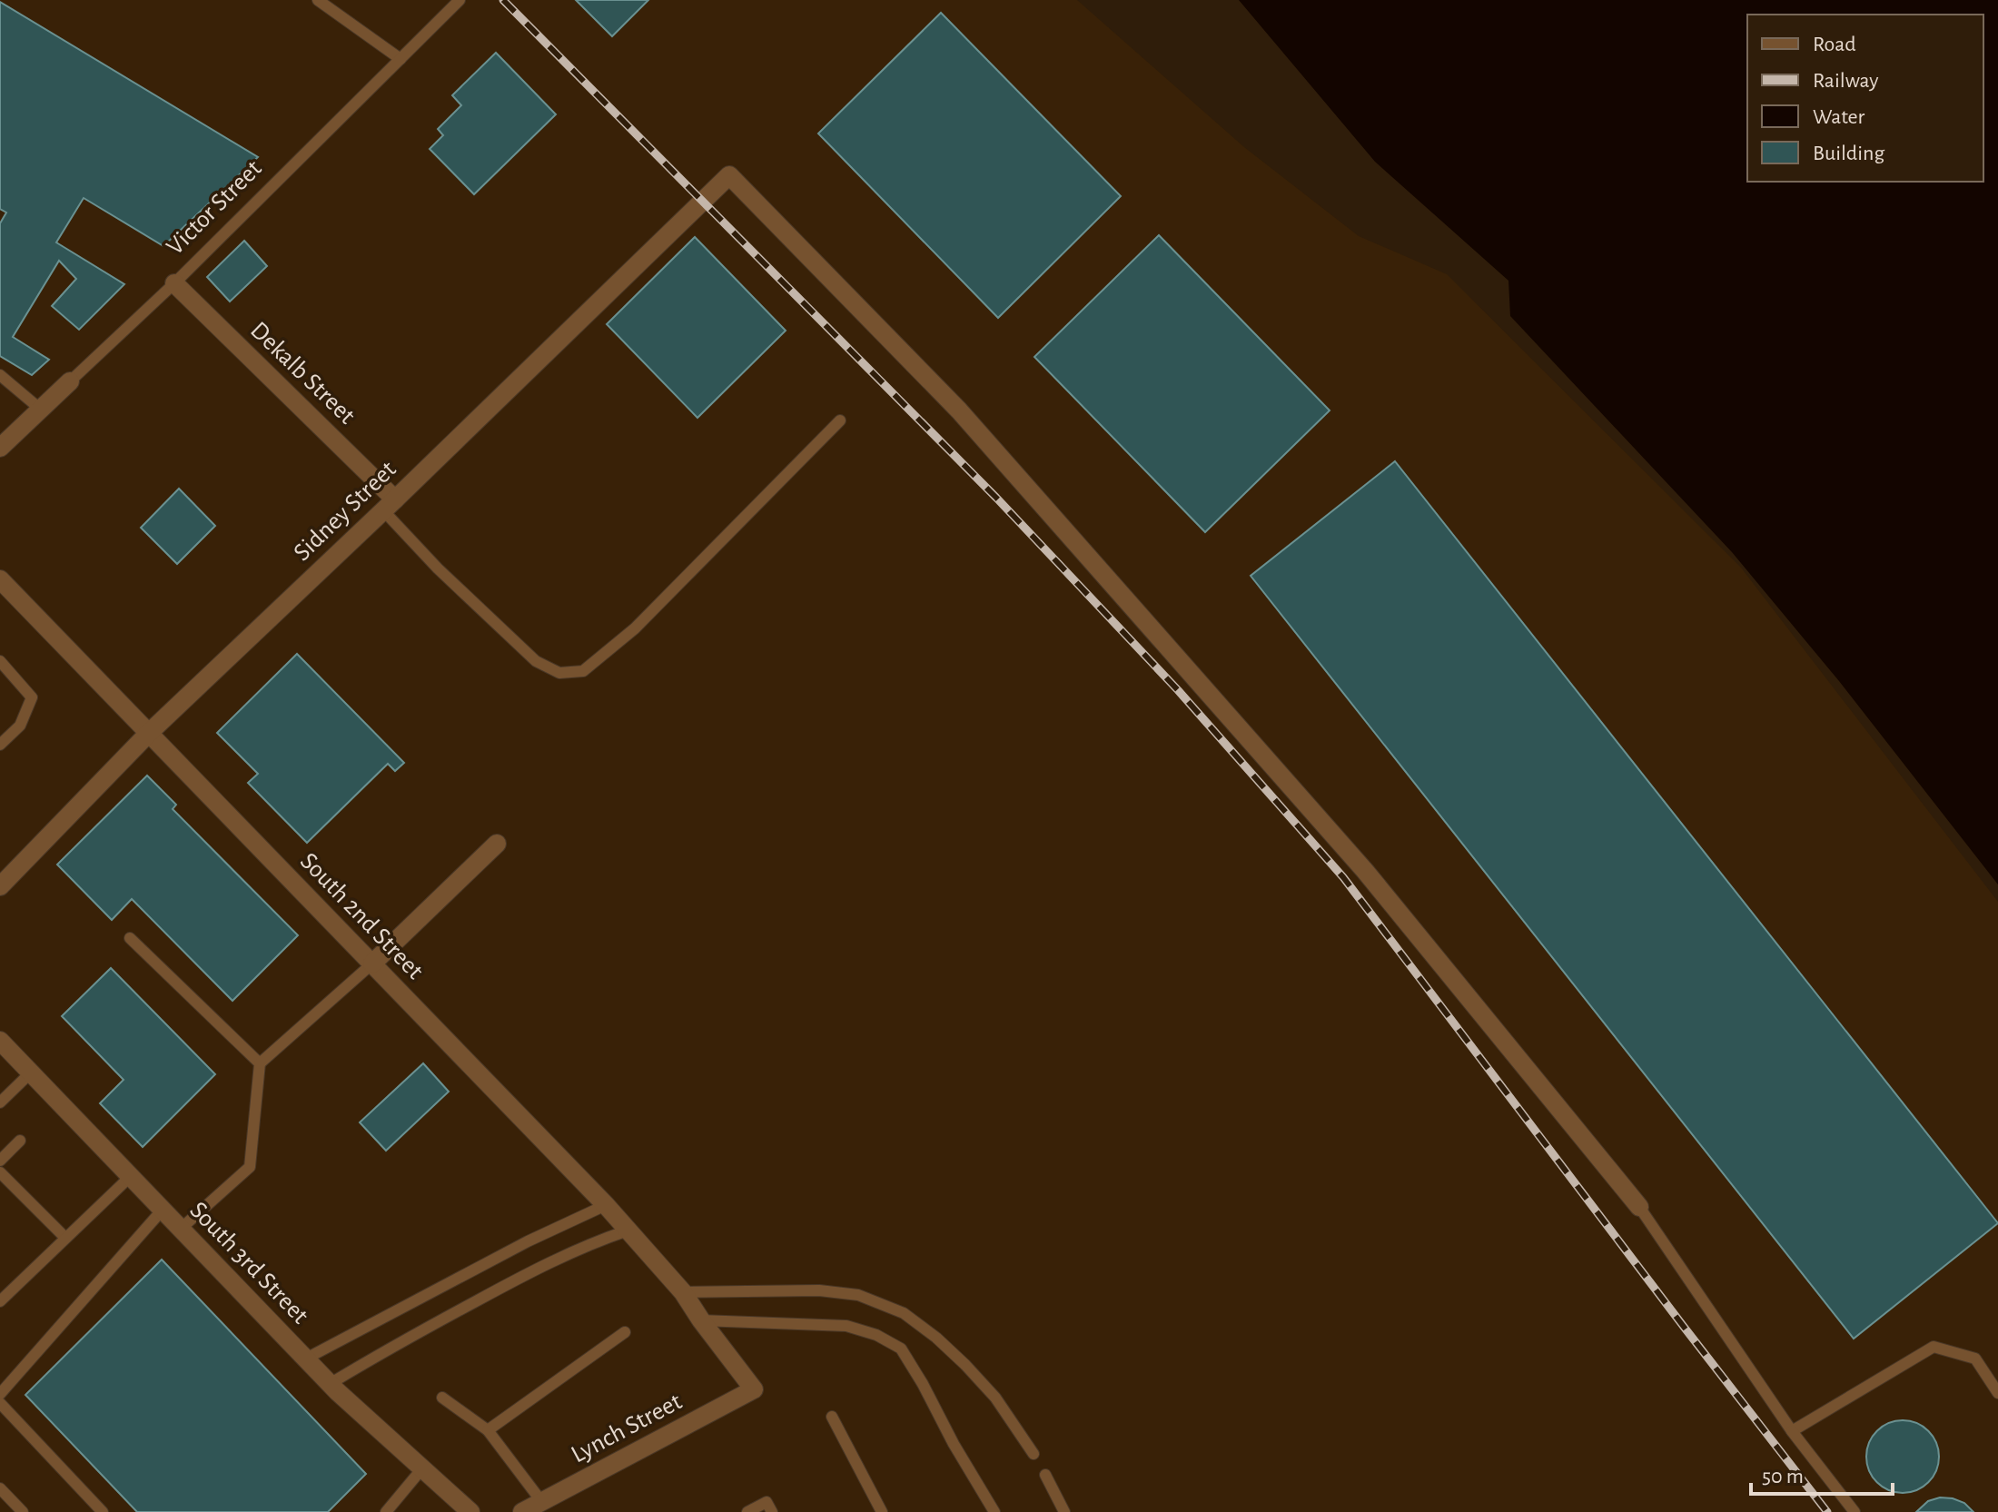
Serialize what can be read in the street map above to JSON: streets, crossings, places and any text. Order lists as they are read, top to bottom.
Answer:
{
  "streets": {
    "street": [
      "Victor Street",
      "Dekalb Street",
      "Sidney Street",
      "South 2nd Street",
      "South 3rd Street",
      "Lynch Street"
    ]
  },
  "crossings": [
    ["Victor Street", "Dekalb Street"],
    ["Dekalb Street", "Sidney Street"],
    ["Sidney Street", "South 2nd Street"],
    ["South 2nd Street", "Lynch Street"]
  ],
  "legend": [
    "Road",
    "Railway",
    "Water",
    "Building"
  ],
  "scale_bar": "50 m"
}
